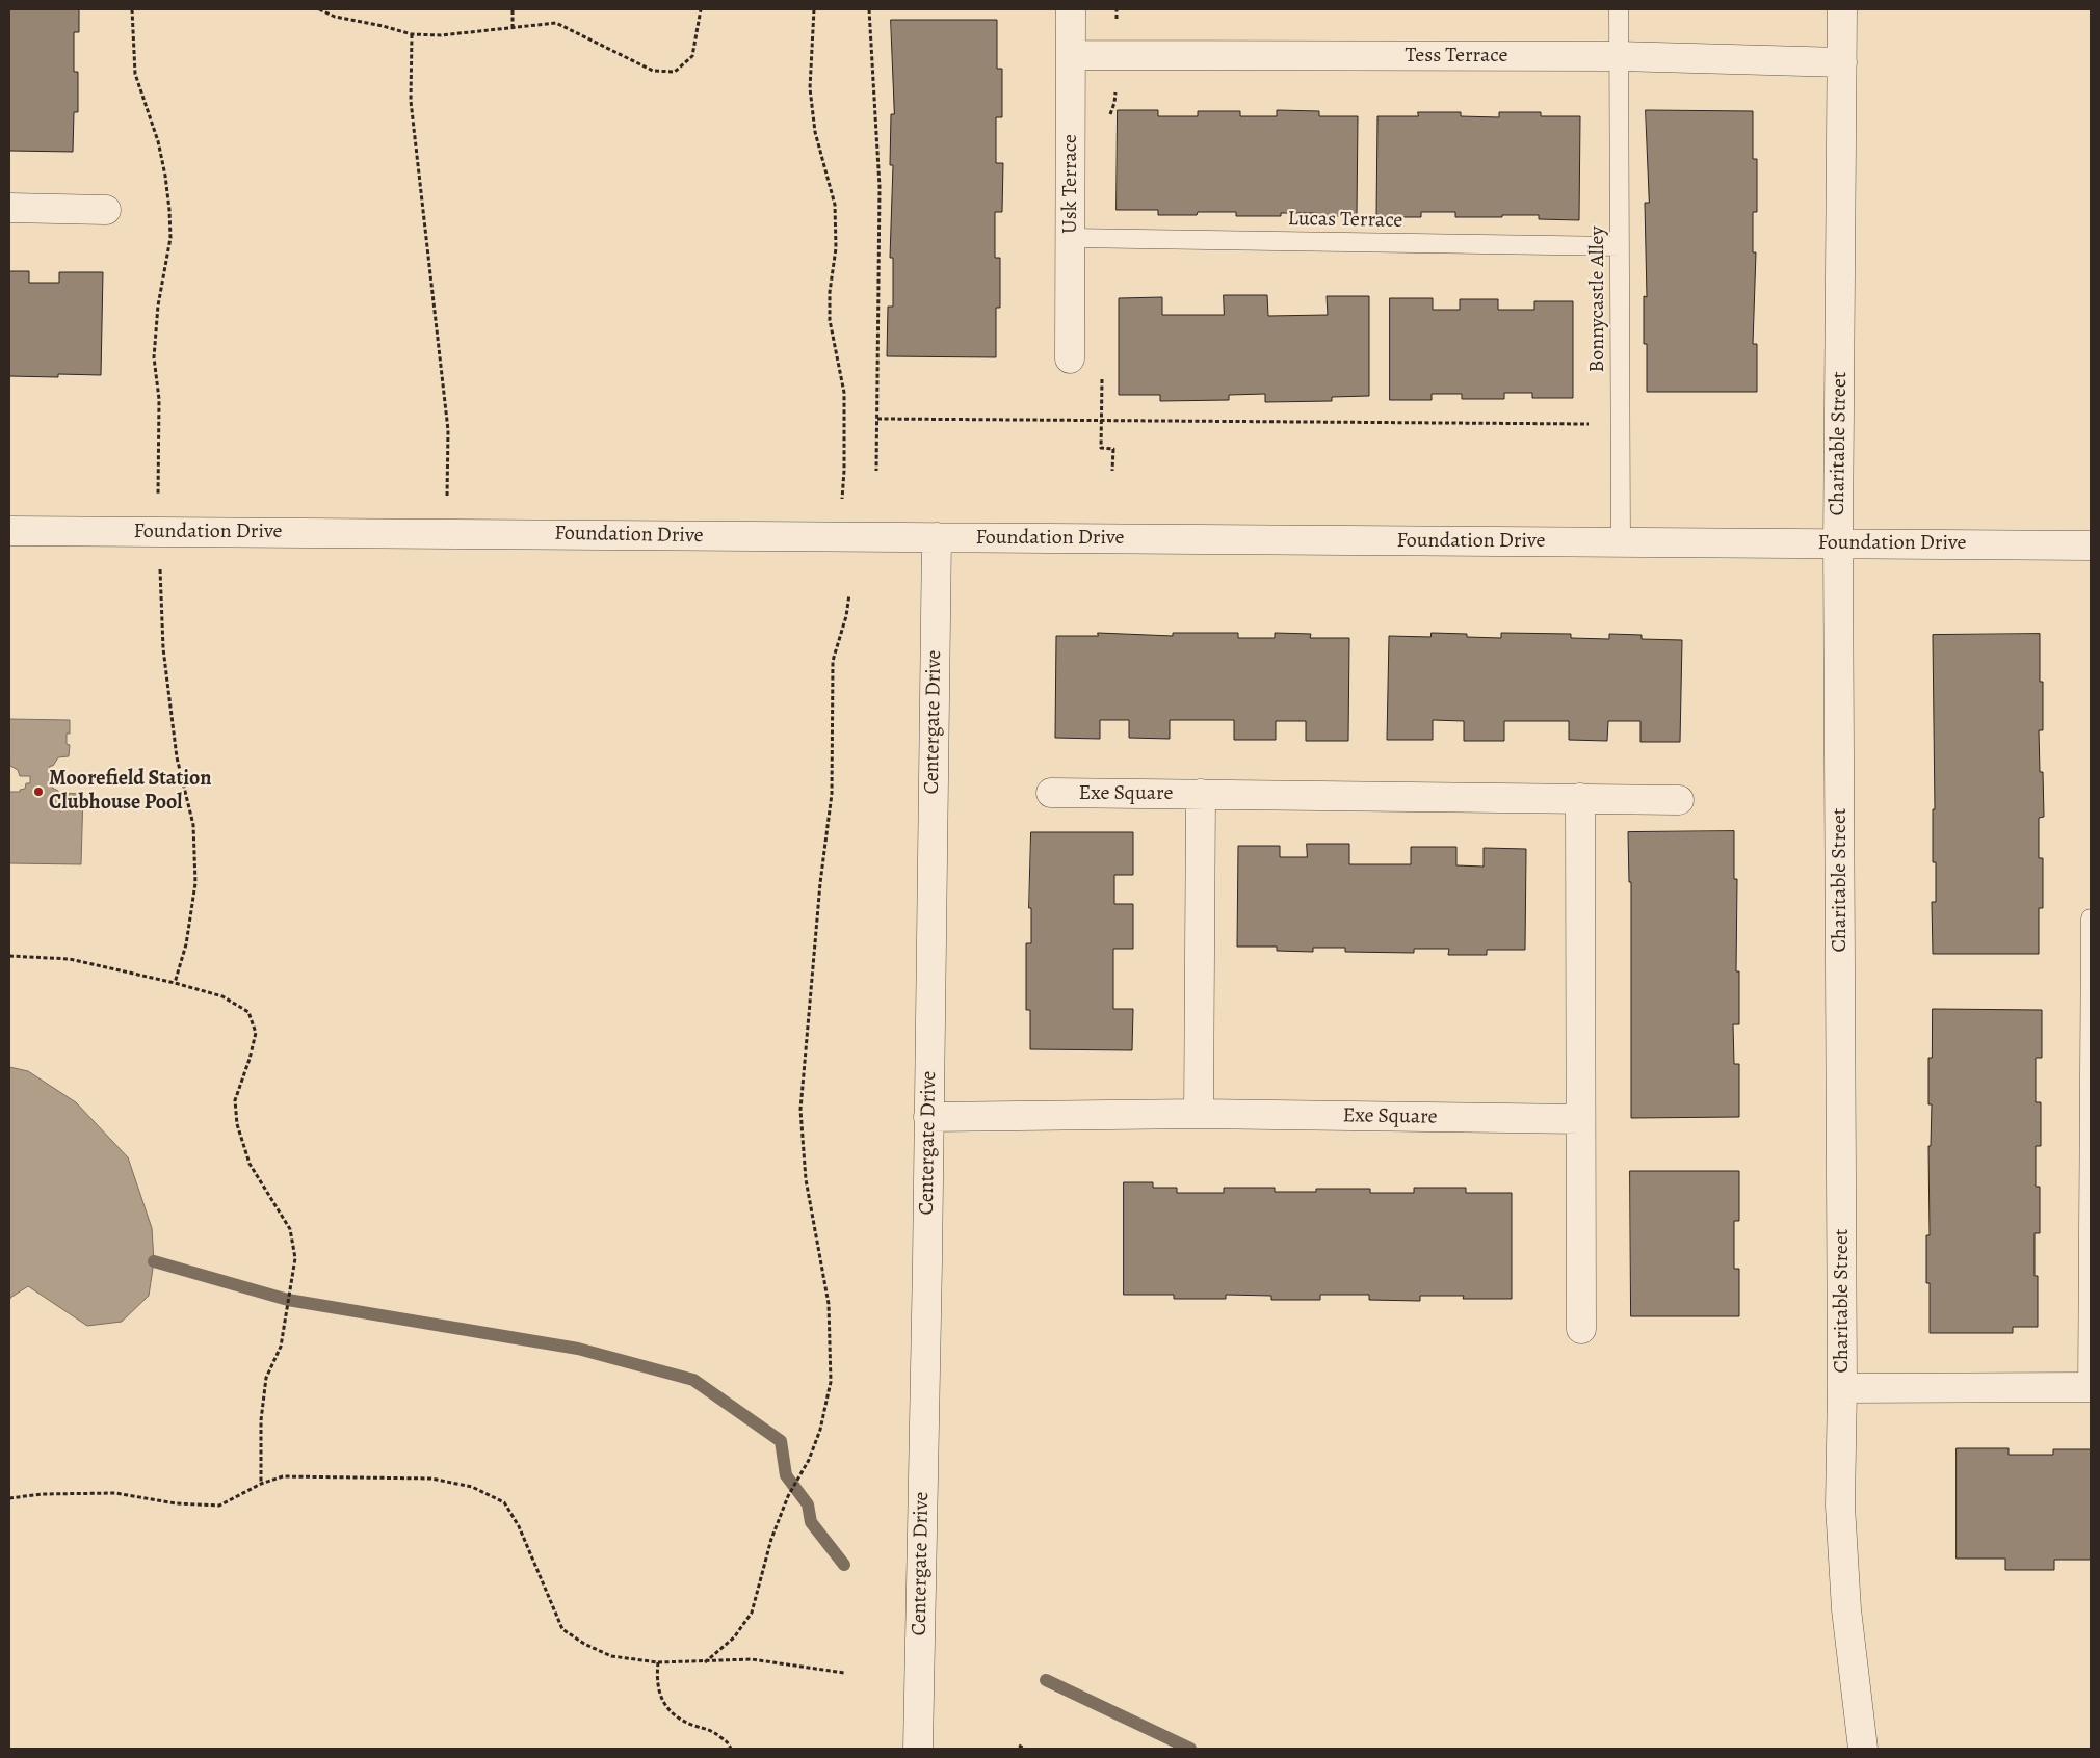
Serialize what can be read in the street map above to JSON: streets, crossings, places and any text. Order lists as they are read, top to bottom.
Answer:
{
  "streets": {
    "street": [
      "Tess Terrace",
      "Usk Terrace",
      "Charitable Street",
      "Foundation Drive",
      "Centergate Drive",
      "Exe Square"
    ],
    "lane": ["Lucas Terrace", "Bonnycastle Alley"]
  },
  "crossings": [
    ["Tess Terrace", "Usk Terrace"],
    ["Tess Terrace", "Bonnycastle Alley"],
    ["Tess Terrace", "Charitable Street"],
    ["Usk Terrace", "Lucas Terrace"],
    ["Lucas Terrace", "Bonnycastle Alley"],
    ["Bonnycastle Alley", "Foundation Drive"],
    ["Charitable Street", "Foundation Drive"],
    ["Foundation Drive", "Centergate Drive"],
    ["Centergate Drive", "Exe Square"]
  ],
  "places": ["Moorefield Station Clubhouse Pool"]
}
